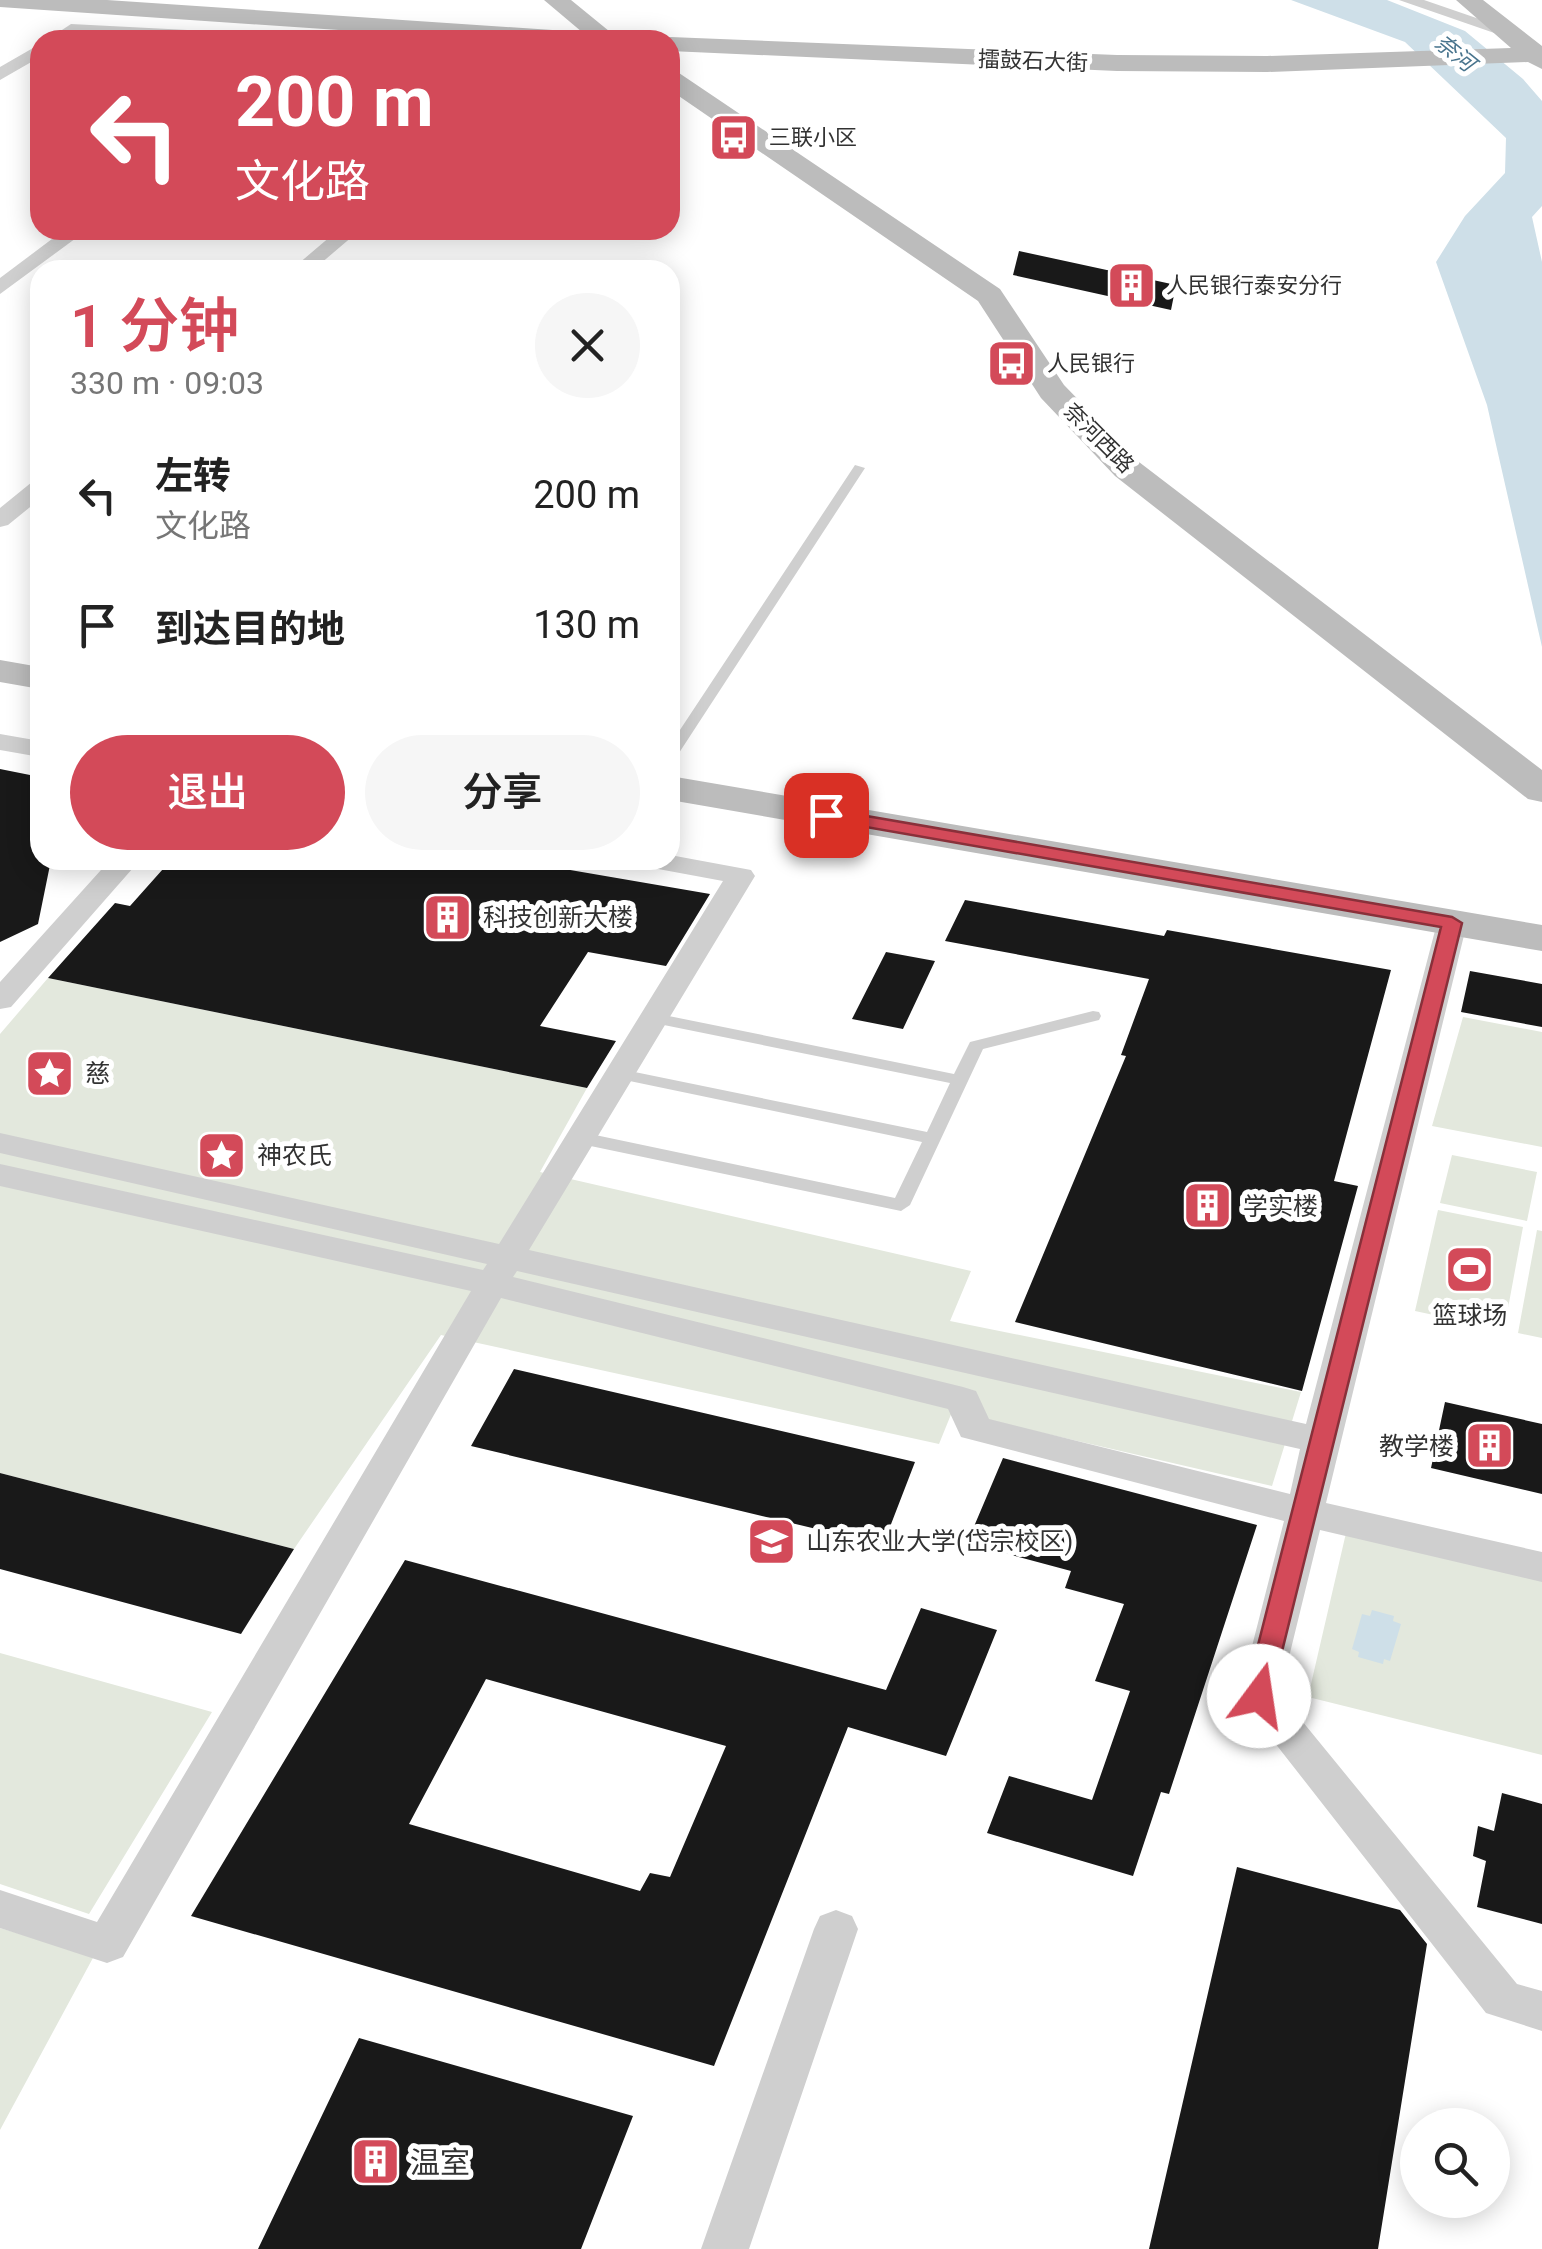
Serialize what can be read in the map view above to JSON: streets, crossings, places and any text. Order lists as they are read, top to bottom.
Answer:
{
  "streets": {
    "street": ["擂鼓石大街", "奈河西路"]
  },
  "water": ["奈河"],
  "places": {
    "bus stop": ["三联小区", "人民银行"],
    "building": [
      "人民银行泰安分行",
      "科技创新大楼",
      "学实楼",
      "教学楼",
      "温室"
    ],
    "place": ["慈", "神农氏"],
    "sports": ["篮球场"],
    "school or university": ["山东农业大学(岱宗校区)"]
  },
  "page": {
    "turn": ["200 m", "文化路"],
    "heading": ["1 分钟", "330 m · 09:03"],
    "list": [
      {
        "name": "左转",
        "note": "文化路",
        "value": "200 m"
      },
      {
        "name": "到达目的地",
        "value": "130 m"
      }
    ],
    "buttons": ["退出", "分享"]
  }
}
